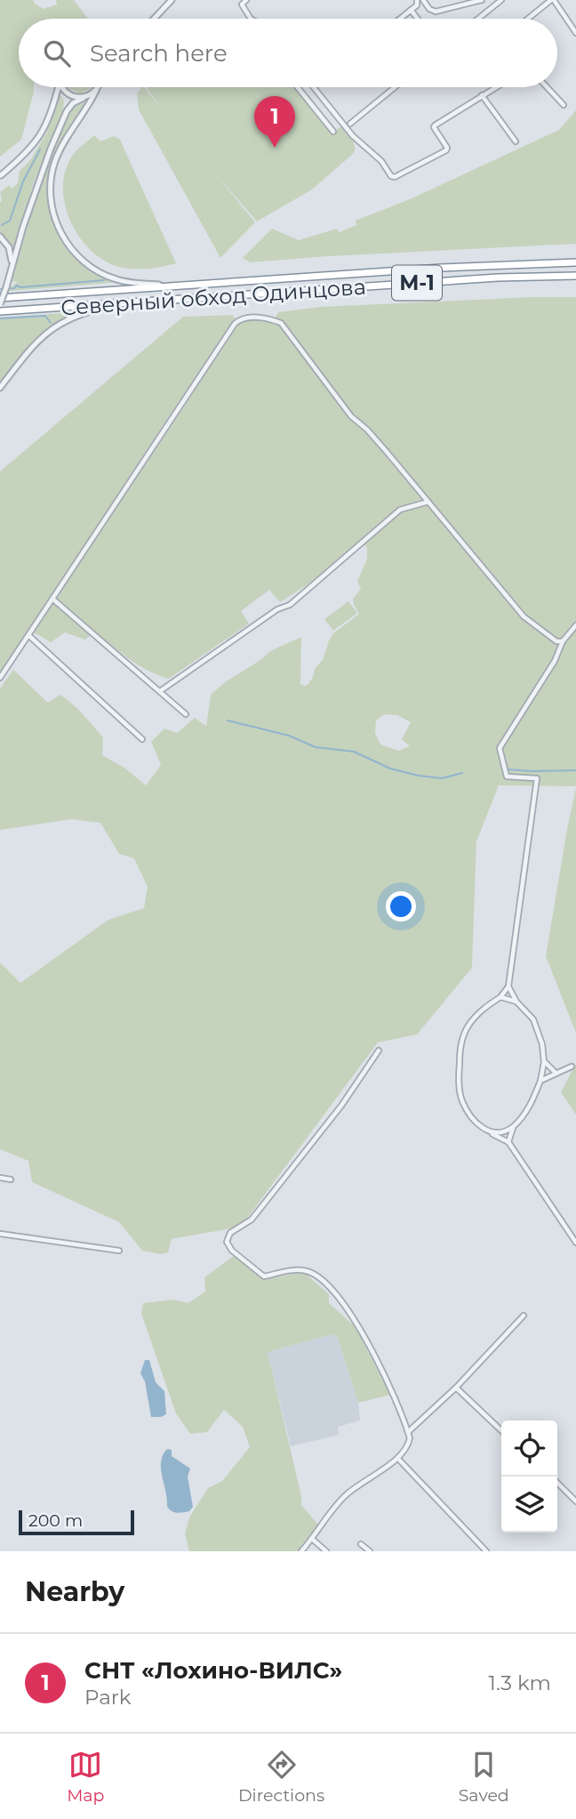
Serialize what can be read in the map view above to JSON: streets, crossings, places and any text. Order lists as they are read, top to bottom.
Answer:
{
  "streets": {
    "highway": ["М-1", "Северный обход Одинцова"]
  },
  "scale_bar": "200 m",
  "page": {
    "search": "Search here",
    "pins": "1",
    "scale": "200 m",
    "heading": "Nearby",
    "list": [
      {
        "mark": "1",
        "name": "СНТ «Лохино-ВИЛС»",
        "note": "Park",
        "value": "1.3 km"
      }
    ],
    "nav": ["Map", "Directions", "Saved"]
  }
}
